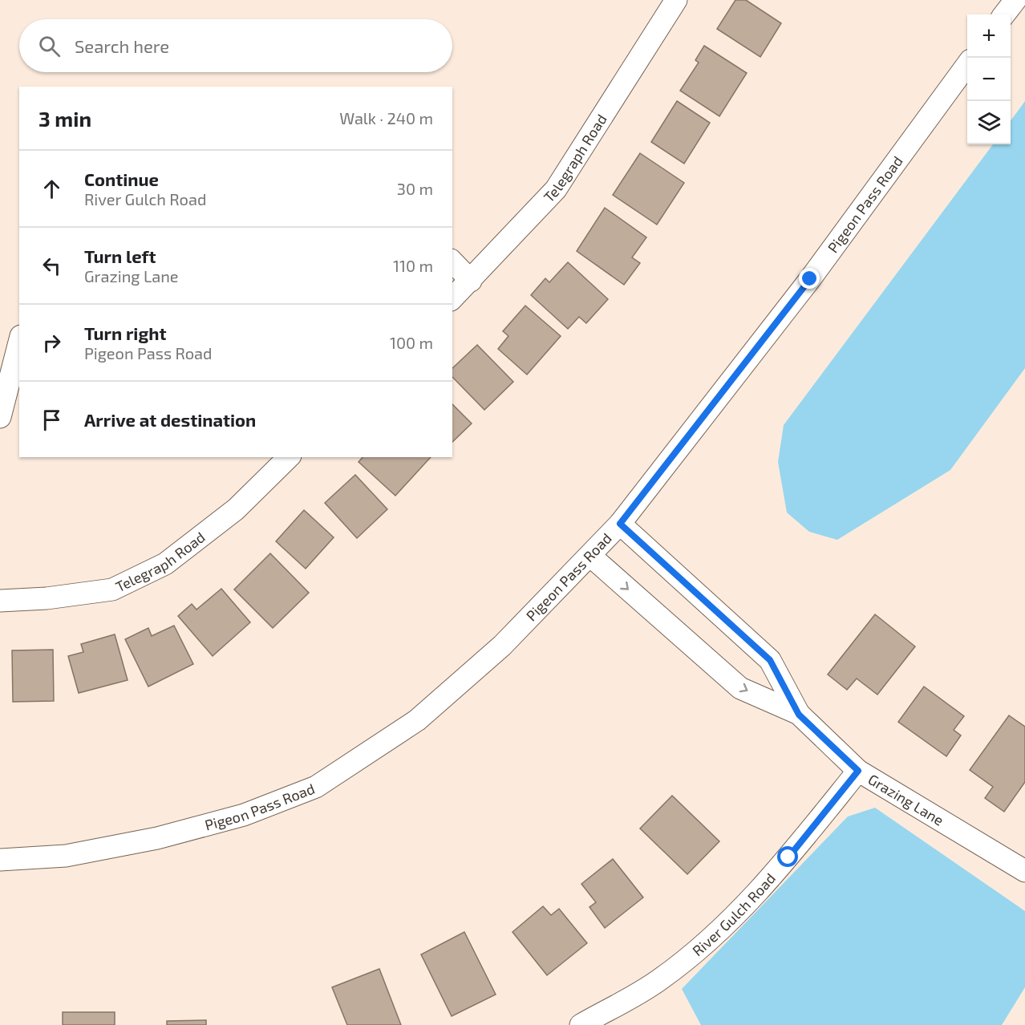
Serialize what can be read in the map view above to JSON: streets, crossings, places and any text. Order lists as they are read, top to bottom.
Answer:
{
  "streets": {
    "street": [
      "Telegraph Road",
      "Pigeon Pass Road",
      "Grazing Lane",
      "River Gulch Road"
    ]
  },
  "crossings": [
    ["Pigeon Pass Road", "Grazing Lane"],
    ["Grazing Lane", "River Gulch Road"]
  ],
  "page": {
    "map_buttons": ["+", "−"],
    "search": "Search here",
    "heading": ["3 min", "Walk · 240 m"],
    "list": [
      ["Continue", "River Gulch Road", "30 m"],
      ["Turn left", "Grazing Lane", "110 m"],
      ["Turn right", "Pigeon Pass Road", "100 m"],
      "Arrive at destination"
    ]
  }
}
